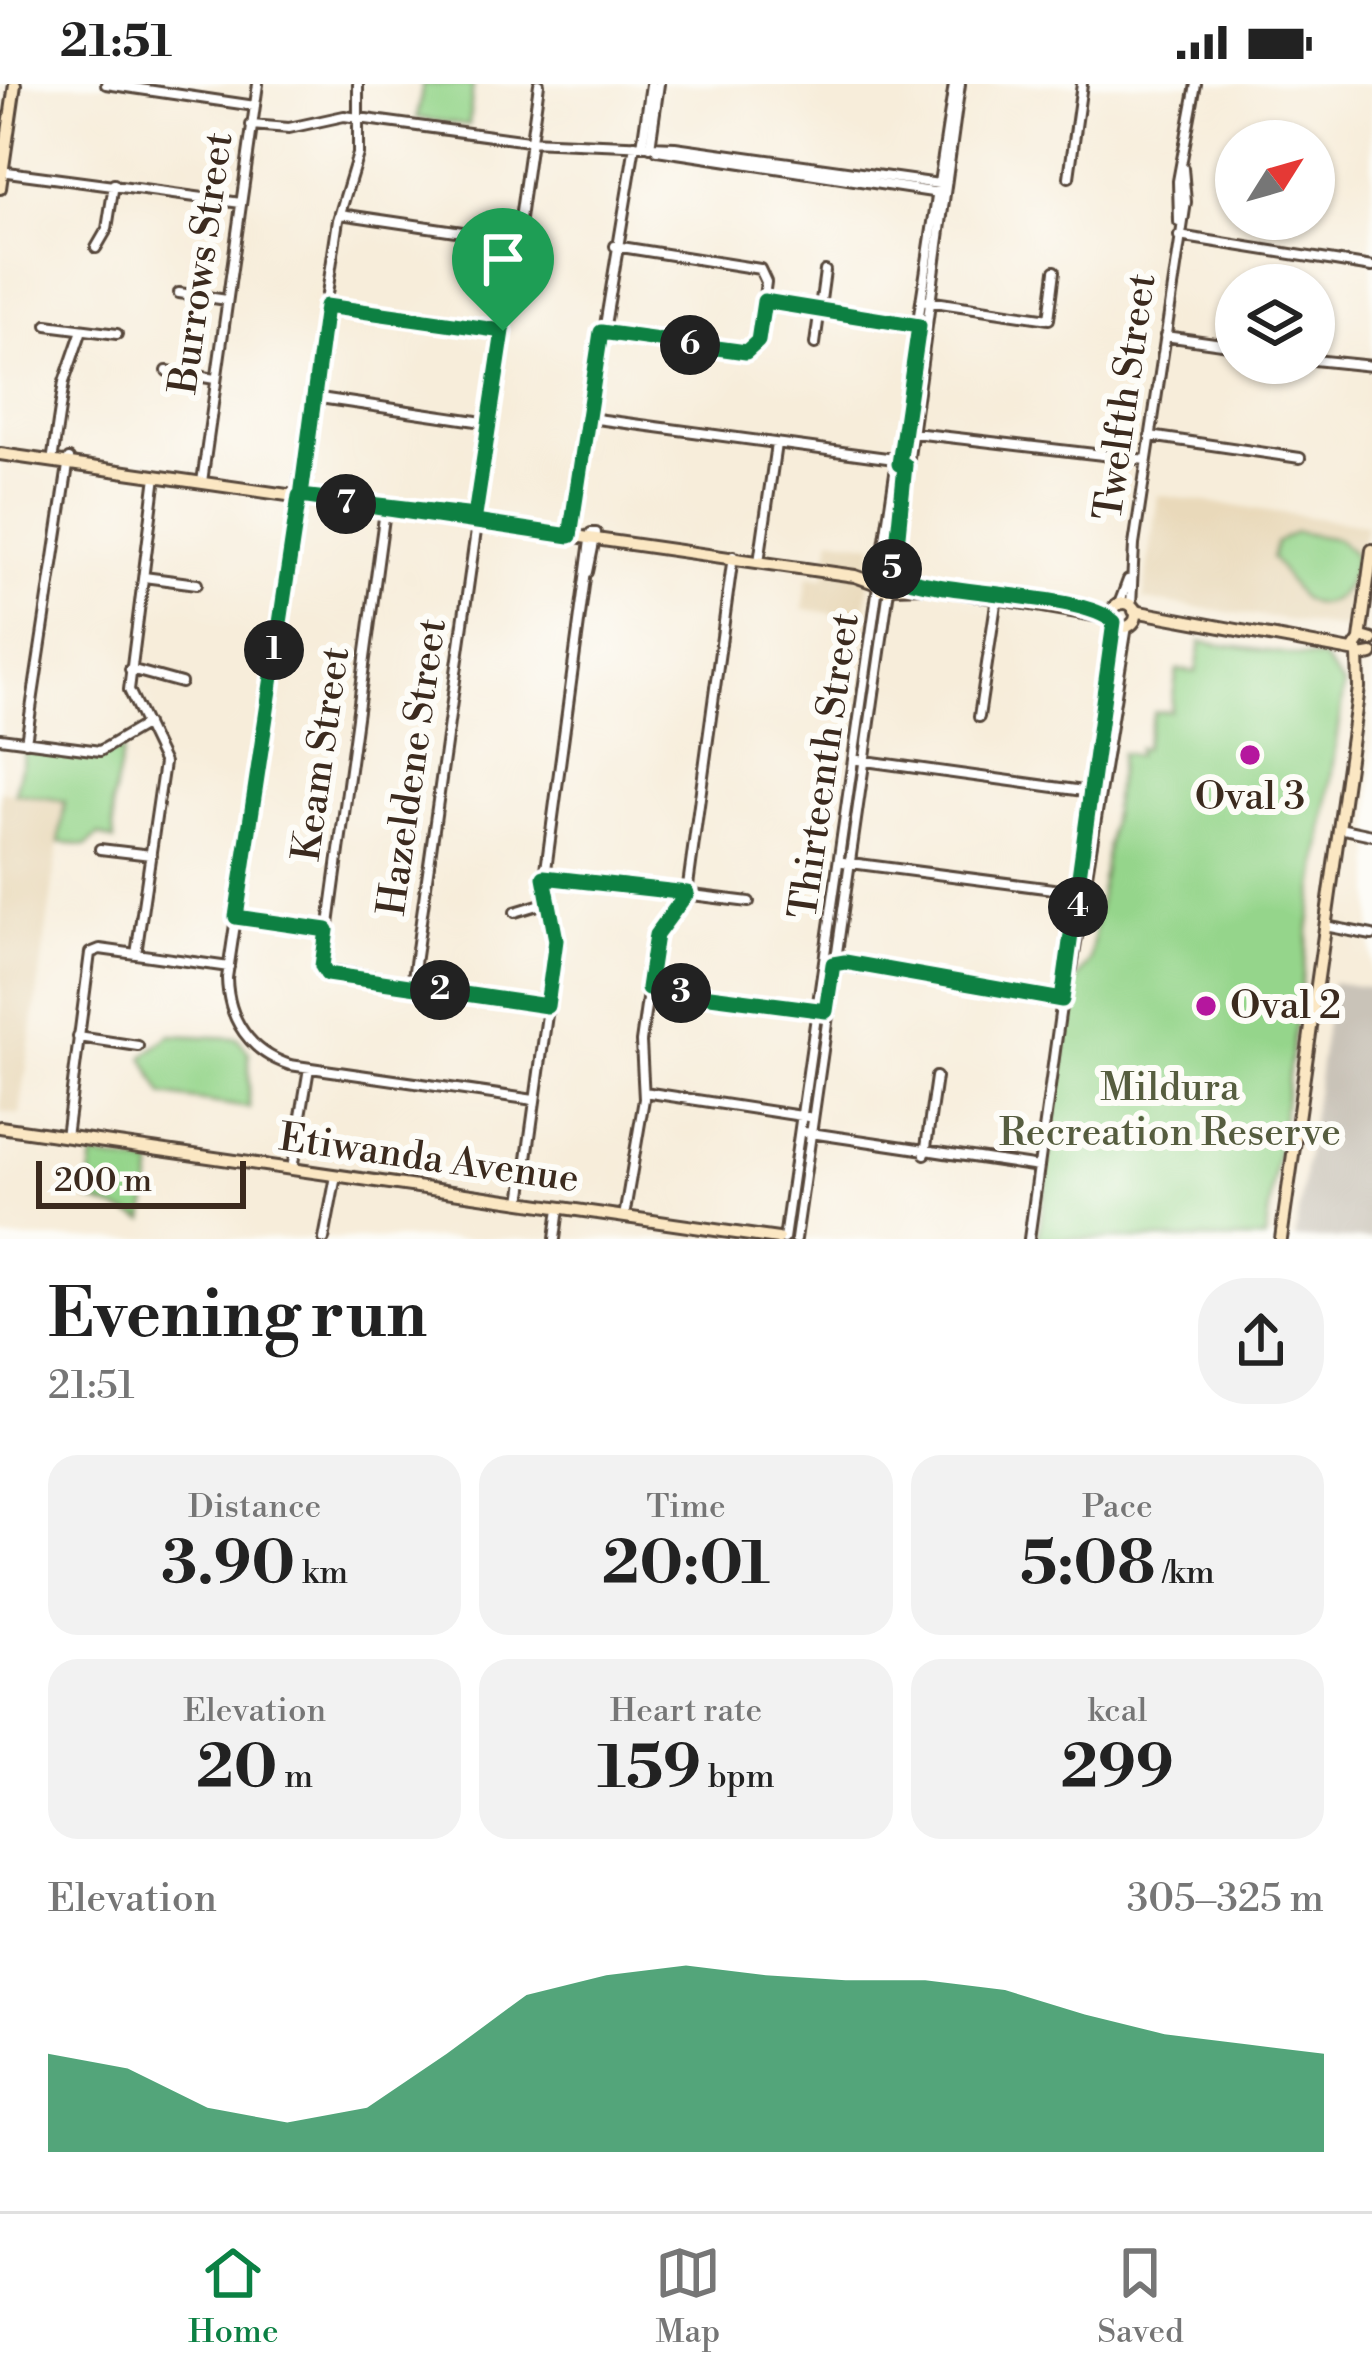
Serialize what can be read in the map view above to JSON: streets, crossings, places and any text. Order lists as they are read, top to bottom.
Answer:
{
  "streets": {
    "street": [
      "Burrows Street",
      "Twelfth Street",
      "Keam Street",
      "Thirteenth Street",
      "Hazeldene Street",
      "Etiwanda Avenue"
    ]
  },
  "crossings": [
    ["Keam Street", "Hazeldene Street"],
    ["Thirteenth Street", "Etiwanda Avenue"]
  ],
  "parks": ["Mildura Recreation Reserve"],
  "places": ["Oval 3", "Oval 2"],
  "scale_bar": "200 m",
  "north": "top right",
  "page": {
    "status": "21:51",
    "pins": [
      "6",
      "7",
      "5",
      "1",
      "4",
      "2",
      "3"
    ],
    "scale": "200 m",
    "heading": ["Evening run", "21:51"],
    "stats": [
      ["Distance", "3.90 km"],
      ["Time", "20:01"],
      ["Pace", "5:08 /km"],
      ["Elevation", "20 m"],
      ["Heart rate", "159 bpm"],
      ["kcal", "299"]
    ],
    "chart": ["Elevation", "305–325 m"],
    "tabs": ["Home", "Map", "Saved"]
  }
}
